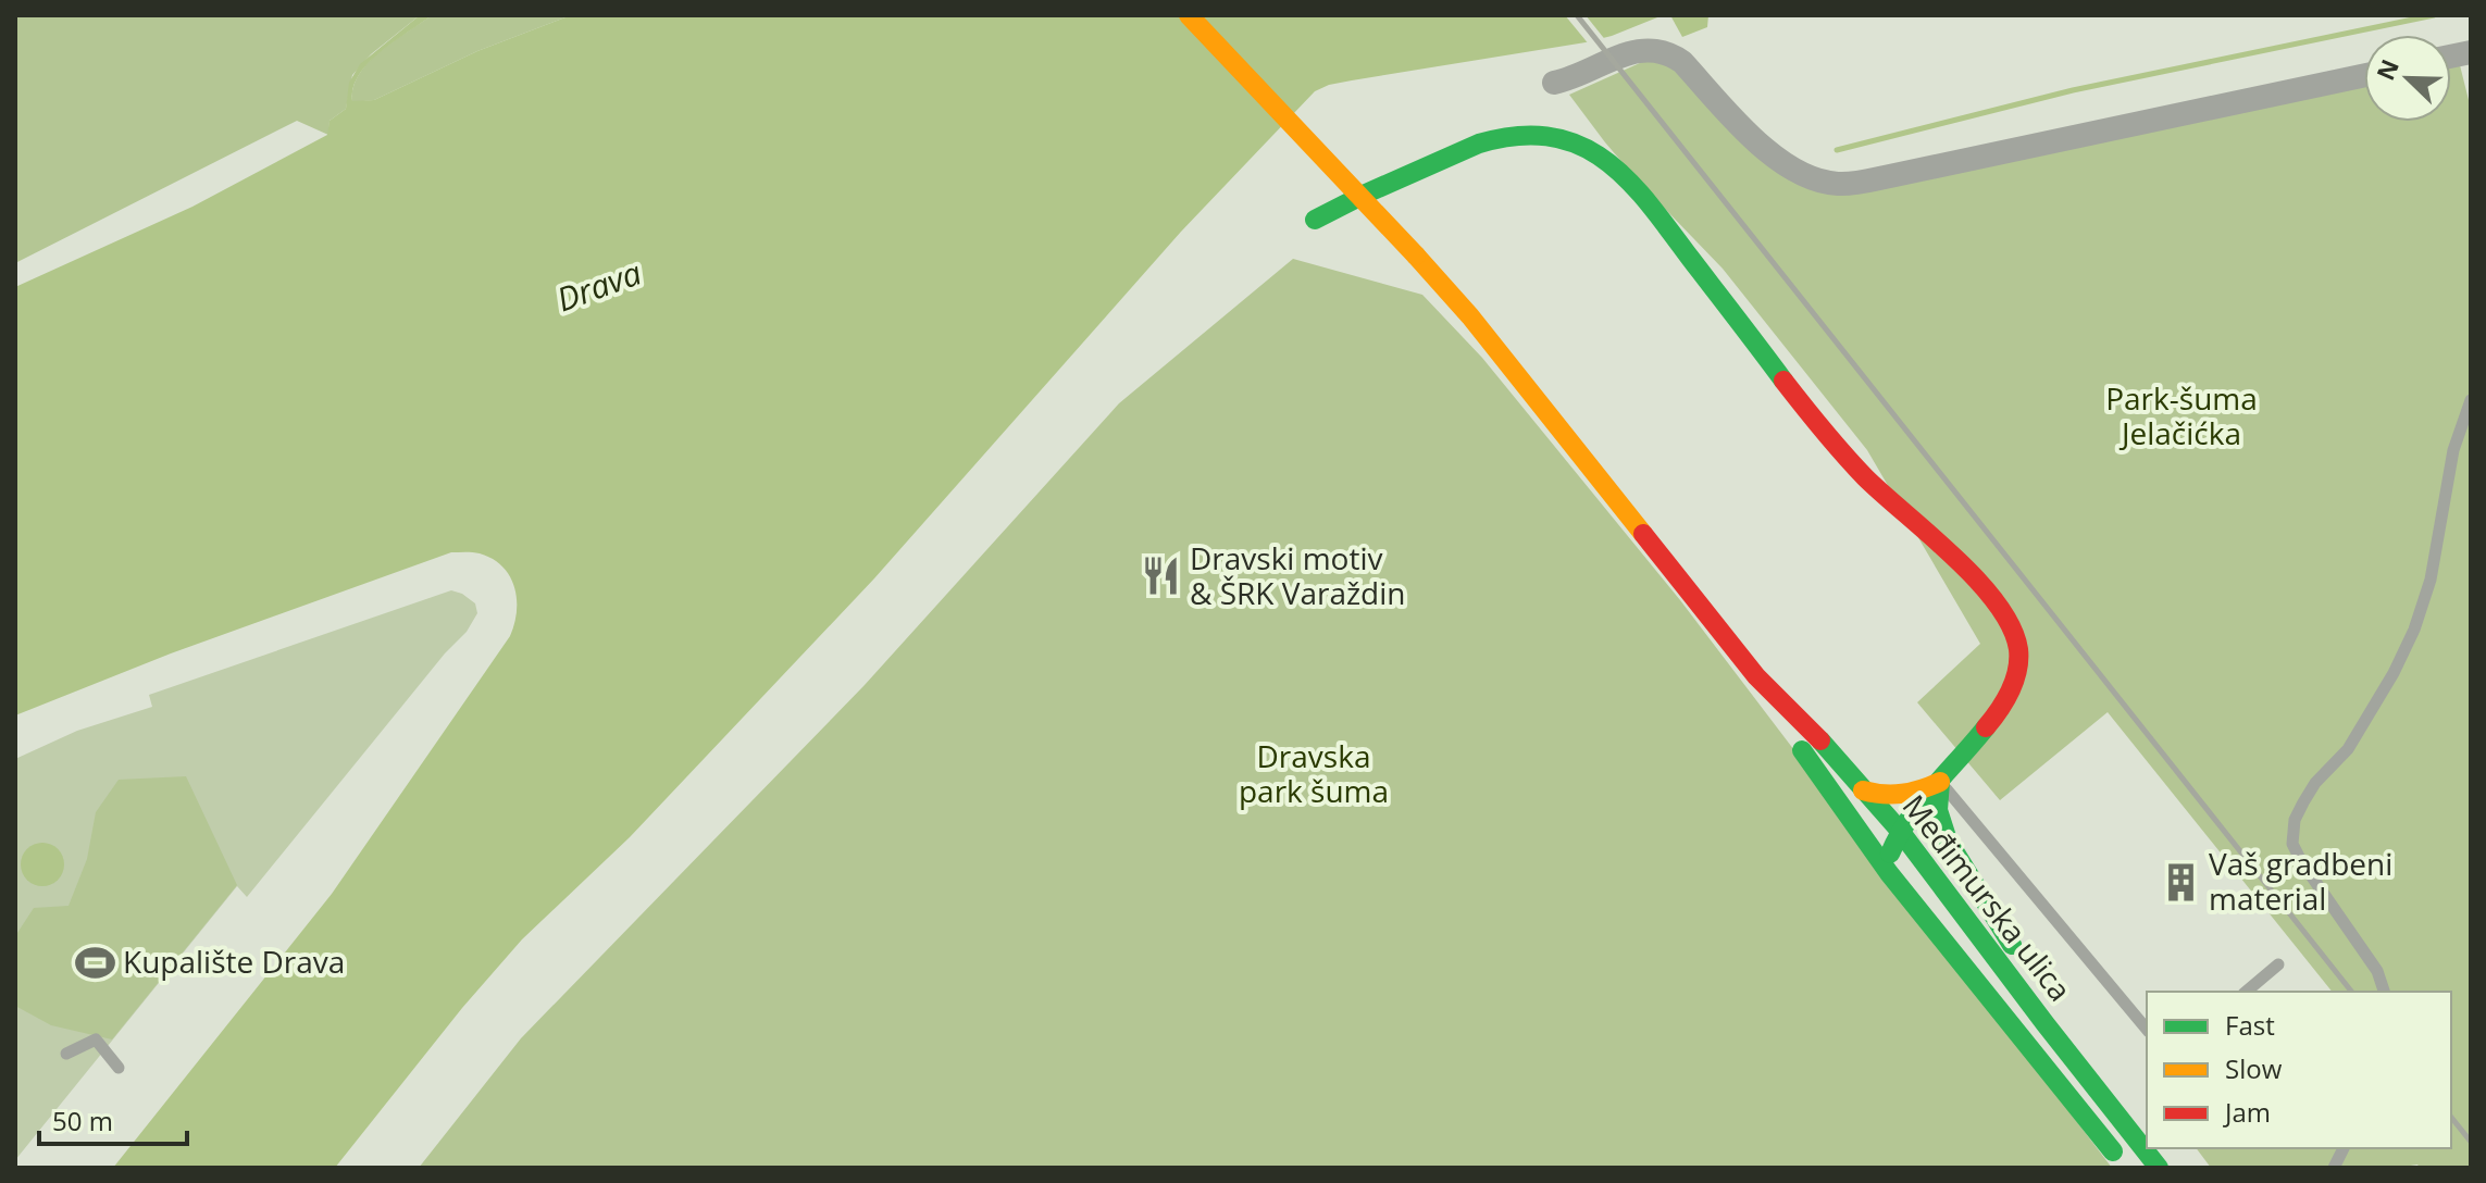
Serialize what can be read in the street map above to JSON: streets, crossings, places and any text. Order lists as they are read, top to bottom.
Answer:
{
  "streets": {
    "main road": ["Međimurska ulica"]
  },
  "water": ["Drava"],
  "parks": ["Park-šuma Jelačićka", "Dravska park šuma"],
  "places": {
    "restaurant": ["Dravski motiv & ŠRK Varaždin"],
    "building": ["Vaš gradbeni material"],
    "sports": ["Kupalište Drava"]
  },
  "legend": ["Fast", "Slow", "Jam"],
  "scale_bar": "50 m",
  "north": "top left"
}
